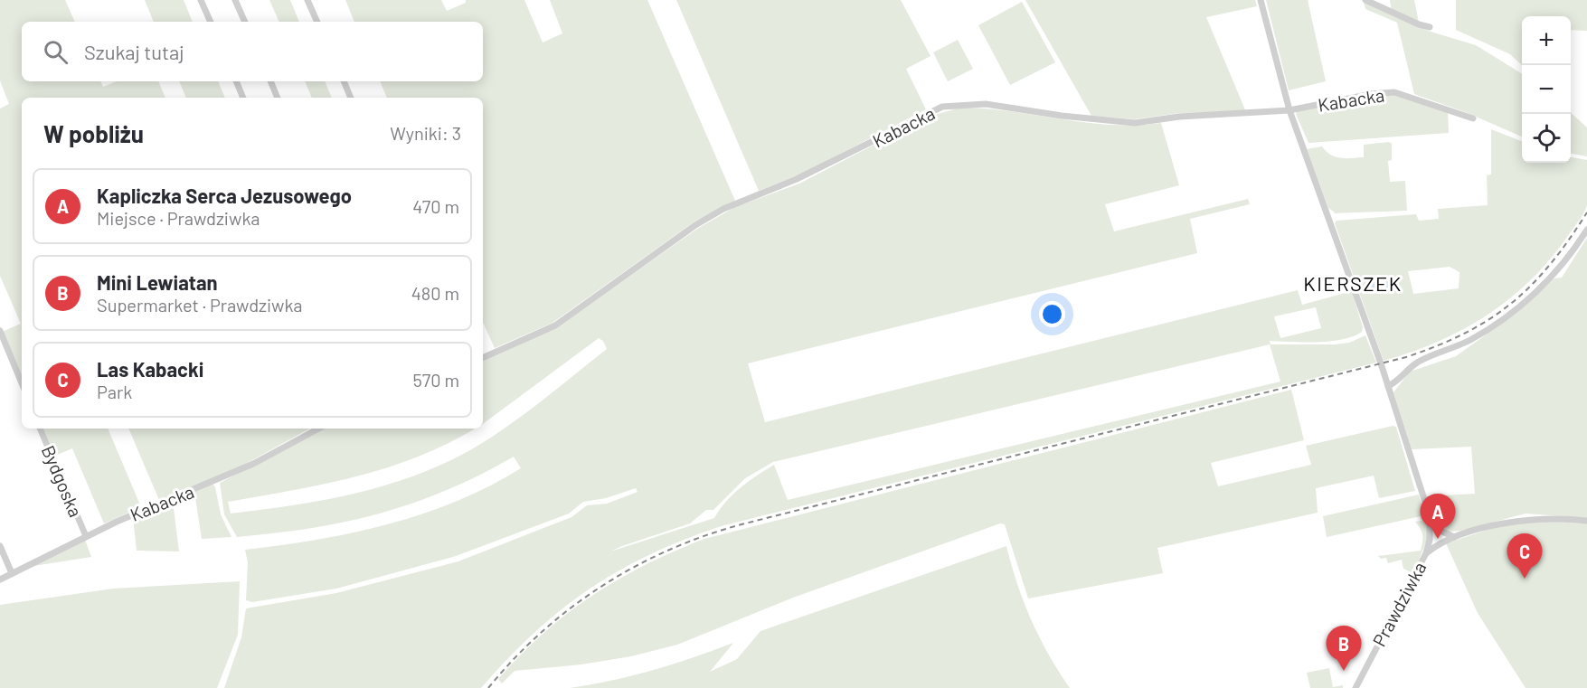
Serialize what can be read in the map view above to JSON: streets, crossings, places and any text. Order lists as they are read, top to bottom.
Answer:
{
  "streets": {
    "street": ["Kabacka", "Bydgoska", "Prawdziwka"]
  },
  "crossings": [
    ["Kabacka", "Bydgoska"]
  ],
  "districts": ["KIERSZEK"],
  "page": {
    "map_buttons": ["+", "−"],
    "search": "Szukaj tutaj",
    "heading": ["W pobliżu", "Wyniki: 3"],
    "list": [
      {
        "mark": "A",
        "name": "Kapliczka Serca Jezusowego",
        "note": "Miejsce · Prawdziwka",
        "value": "470 m"
      },
      {
        "mark": "B",
        "name": "Mini Lewiatan",
        "note": "Supermarket · Prawdziwka",
        "value": "480 m"
      },
      {
        "mark": "C",
        "name": "Las Kabacki",
        "note": "Park",
        "value": "570 m"
      }
    ],
    "pins": ["A", "C", "B"]
  }
}
